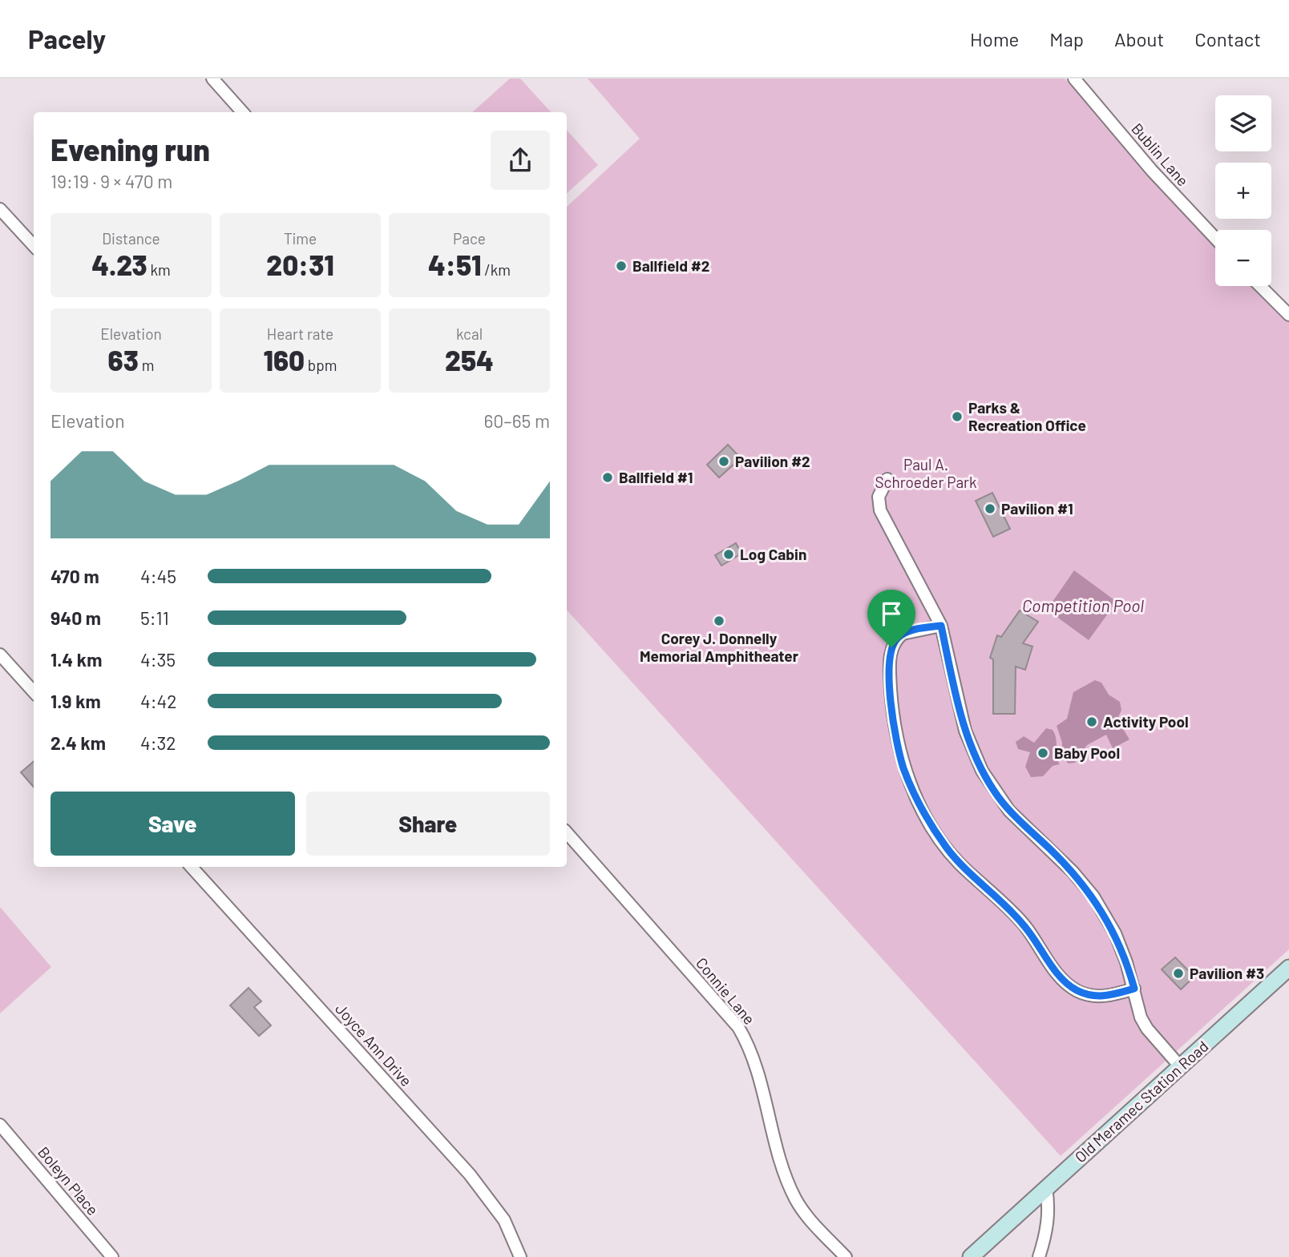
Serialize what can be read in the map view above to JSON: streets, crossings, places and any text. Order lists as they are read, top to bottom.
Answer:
{
  "streets": {
    "street": [
      "Bublin Lane",
      "Connie Lane",
      "Joyce Ann Drive",
      "Old Meramec Station Road",
      "Boleyn Place"
    ]
  },
  "water": ["Competition Pool"],
  "parks": ["Paul A. Schroeder Park"],
  "places": [
    "Ballfield #2",
    "Parks & Recreation Office",
    "Pavilion #2",
    "Ballfield #1",
    "Pavilion #1",
    "Log Cabin",
    "Corey J. Donnelly Memorial Amphitheater",
    "Activity Pool",
    "Baby Pool",
    "Pavilion #3"
  ],
  "page": {
    "header": "Pacely",
    "nav": [
      "Home",
      "Map",
      "About",
      "Contact"
    ],
    "map_buttons": ["+", "−"],
    "heading": ["Evening run", "19:19 · 9 × 470 m"],
    "stats": [
      ["Distance", "4.23 km"],
      ["Time", "20:31"],
      ["Pace", "4:51 /km"],
      ["Elevation", "63 m"],
      ["Heart rate", "160 bpm"],
      ["kcal", "254"]
    ],
    "chart": ["Elevation", "60–65 m"],
    "list": [
      {
        "name": "470 m",
        "note": "4:45"
      },
      {
        "name": "940 m",
        "note": "5:11"
      },
      {
        "name": "1.4 km",
        "note": "4:35"
      },
      {
        "name": "1.9 km",
        "note": "4:42"
      },
      {
        "name": "2.4 km",
        "note": "4:32"
      }
    ],
    "buttons": ["Save", "Share"]
  }
}
